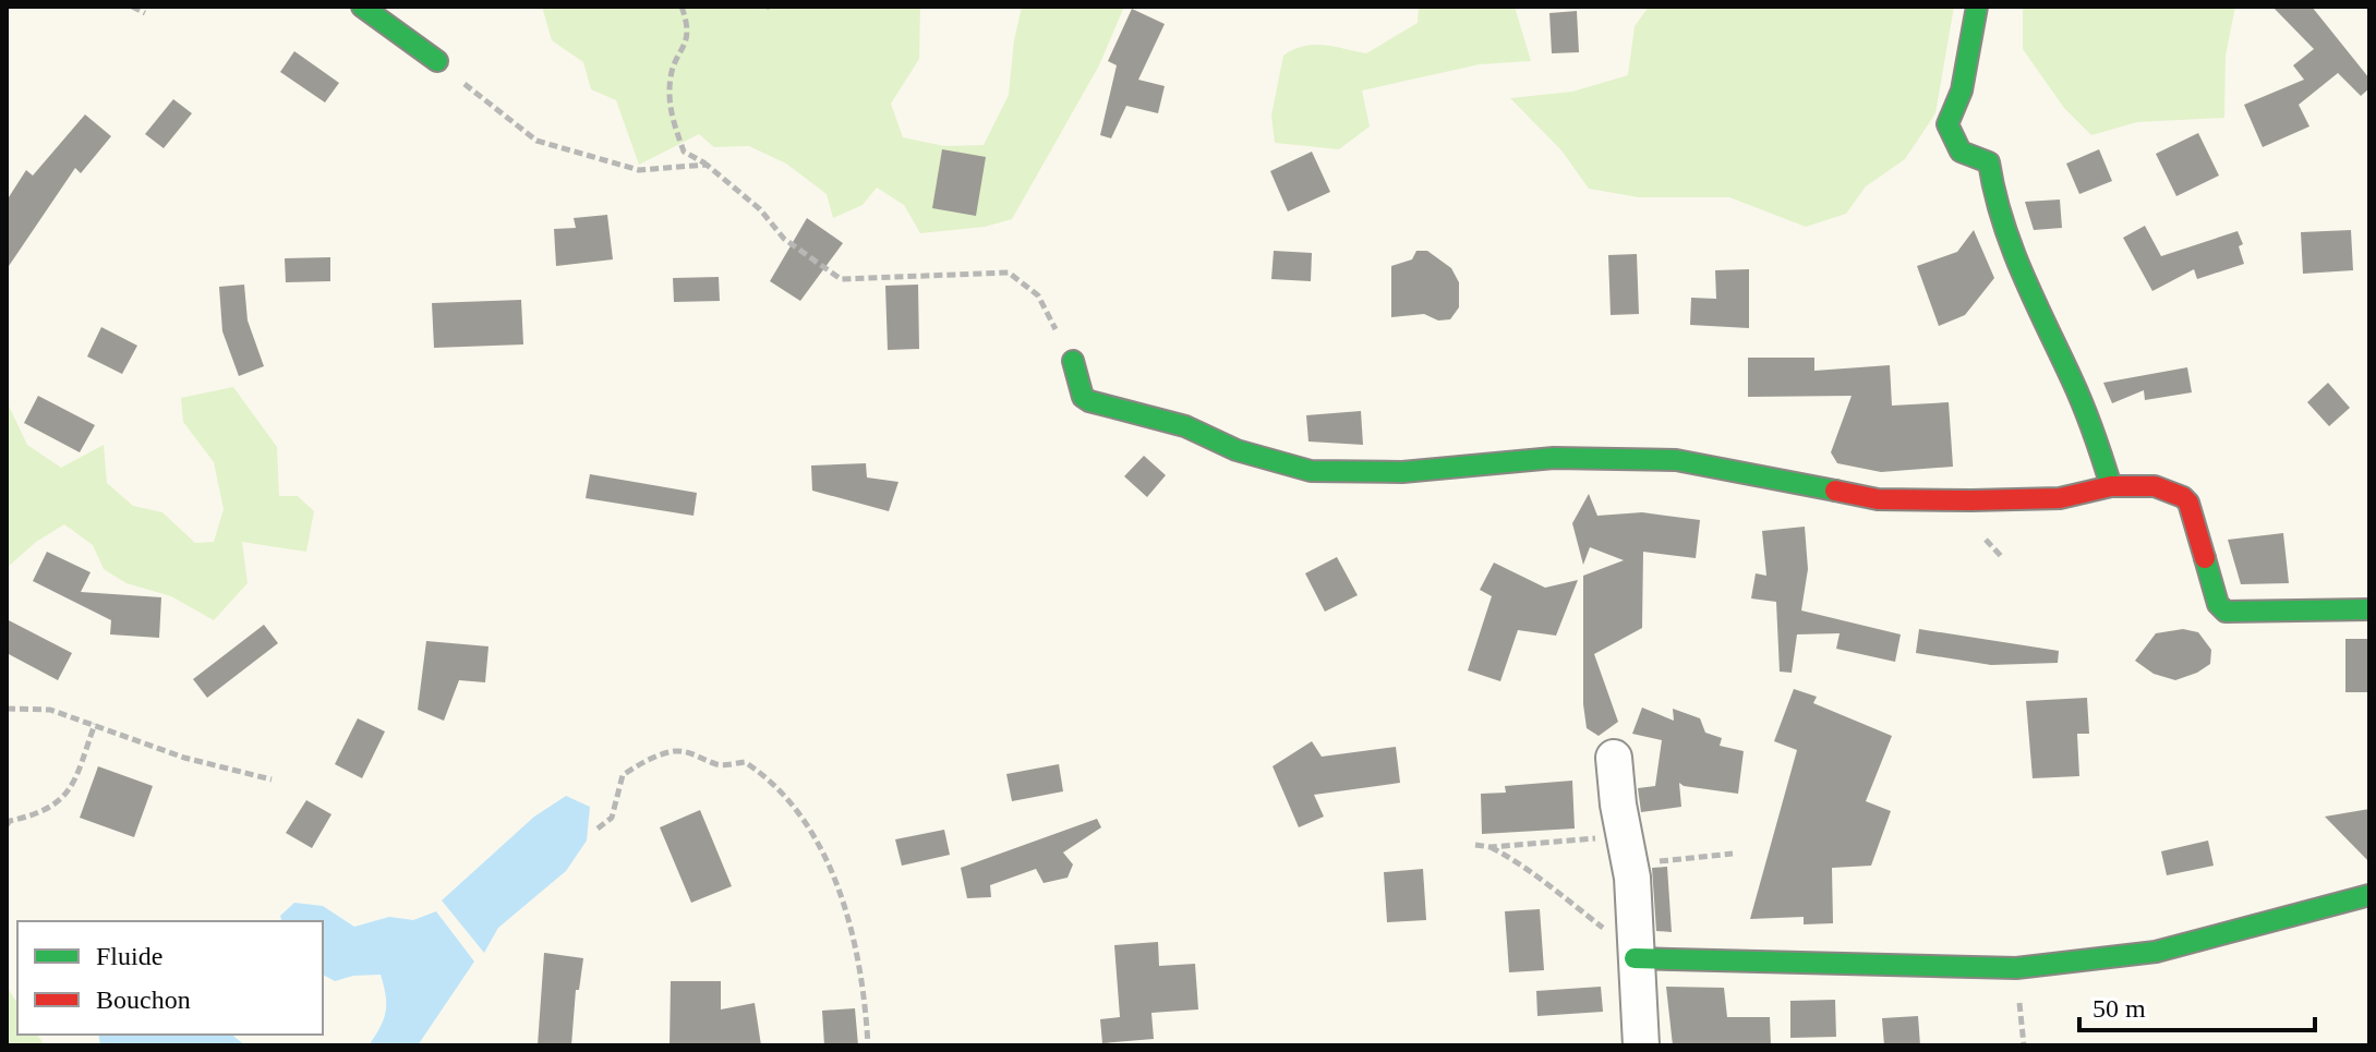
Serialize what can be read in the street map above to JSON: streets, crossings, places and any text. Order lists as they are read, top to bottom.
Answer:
{
  "legend": ["Fluide", "Bouchon"],
  "scale_bar": "50 m"
}
